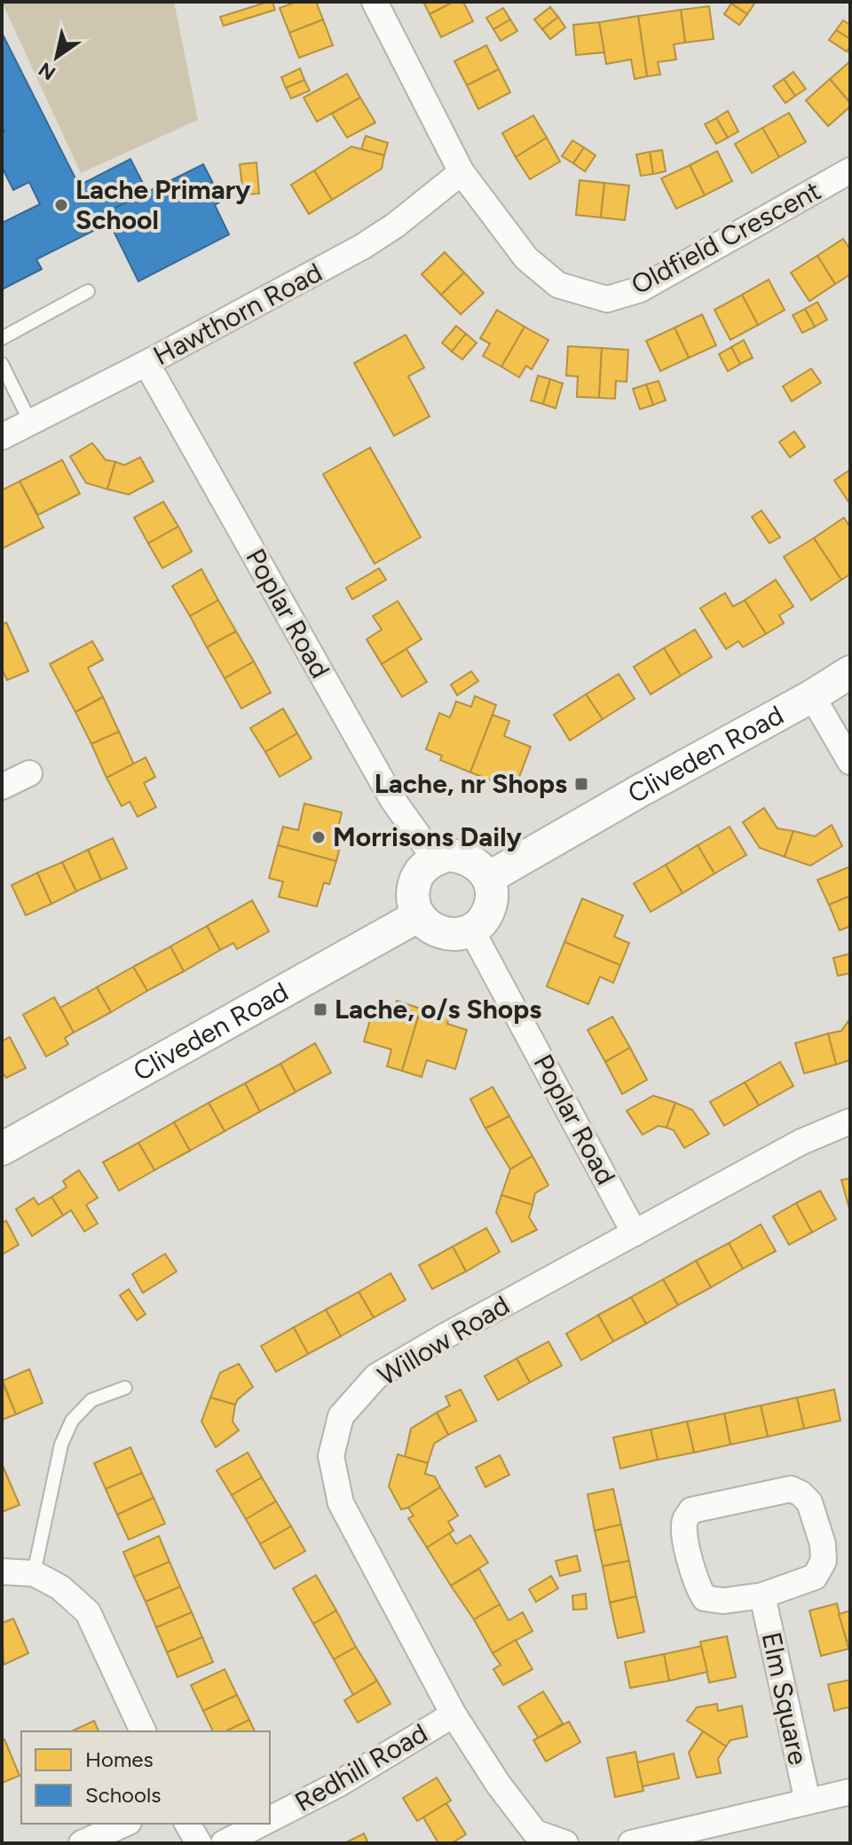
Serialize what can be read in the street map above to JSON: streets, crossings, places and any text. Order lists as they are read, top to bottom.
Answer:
{
  "streets": {
    "street": [
      "Oldfield Crescent",
      "Hawthorn Road",
      "Poplar Road",
      "Cliveden Road",
      "Willow Road",
      "Elm Square",
      "Redhill Road"
    ]
  },
  "crossings": [
    ["Oldfield Crescent", "Hawthorn Road"],
    ["Hawthorn Road", "Poplar Road"],
    ["Poplar Road", "Cliveden Road"],
    ["Poplar Road", "Willow Road"],
    ["Willow Road", "Redhill Road"]
  ],
  "places": {
    "other": ["Lache Primary School", "Morrisons Daily"],
    "transit": ["Lache, nr Shops", "Lache, o/s Shops"]
  },
  "legend": ["Homes", "Schools"],
  "north": "bottom left"
}
